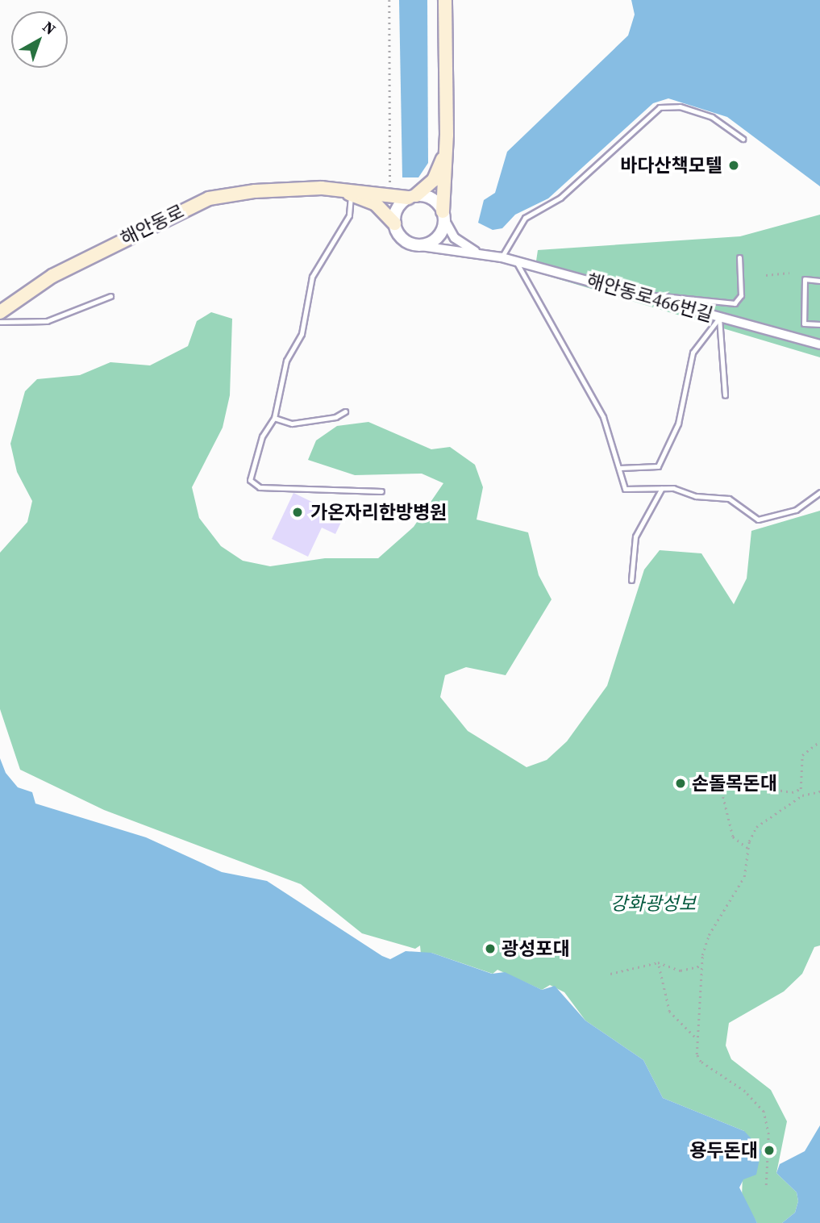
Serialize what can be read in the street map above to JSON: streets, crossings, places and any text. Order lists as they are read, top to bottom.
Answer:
{
  "streets": {
    "main road": ["해안동로"],
    "street": ["해안동로466번길"]
  },
  "crossings": [
    ["해안동로", "해안동로466번길"]
  ],
  "parks": ["강화광성보"],
  "places": [
    "바다산책모텔",
    "가온자리한방병원",
    "손돌목돈대",
    "광성포대",
    "용두돈대"
  ],
  "north": "top right"
}
